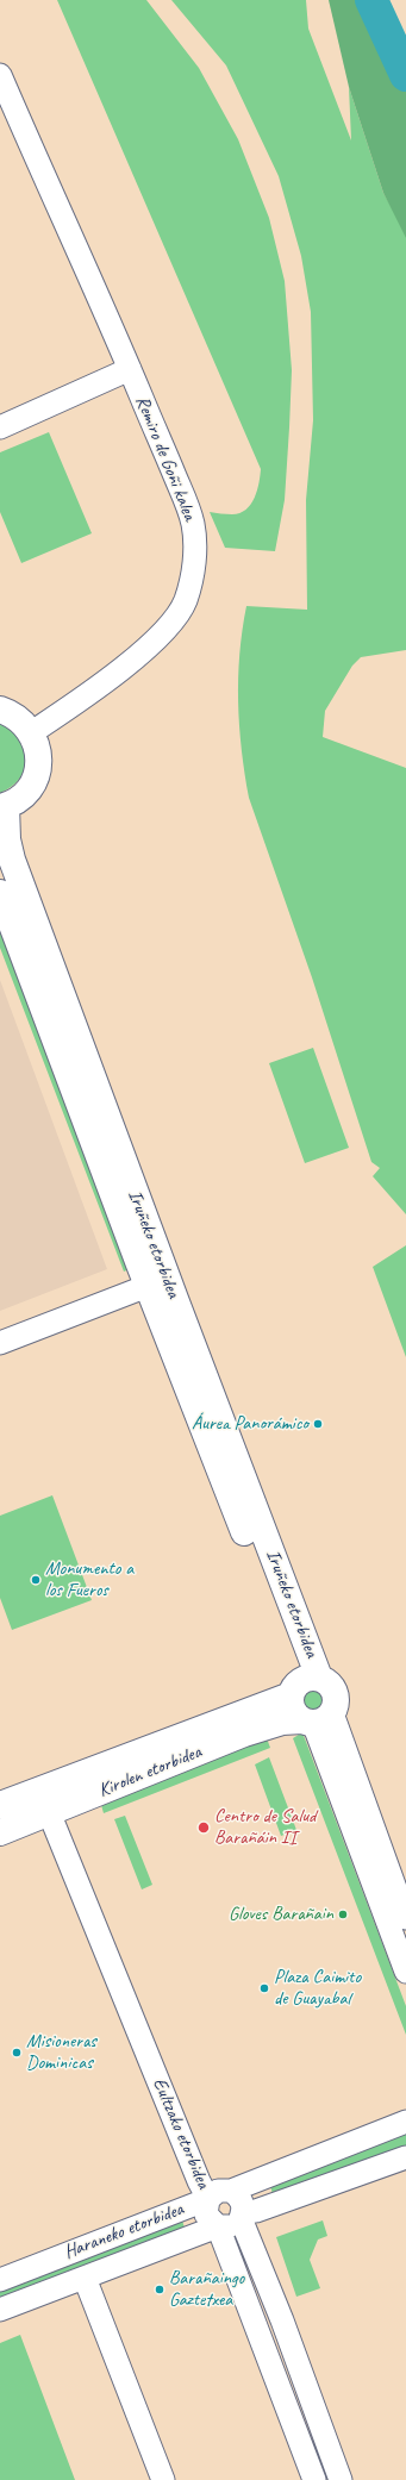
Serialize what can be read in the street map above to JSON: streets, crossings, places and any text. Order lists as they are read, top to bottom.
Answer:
{
  "streets": {
    "main road": ["Iruñeko etorbidea", "Kirolen etorbidea"],
    "street": ["Remiro de Goñi kalea", "Eultzako etorbidea", "Haraneko etorbidea"]
  },
  "crossings": [
    ["Iruñeko etorbidea", "Kirolen etorbidea"],
    ["Kirolen etorbidea", "Eultzako etorbidea"],
    ["Eultzako etorbidea", "Haraneko etorbidea"]
  ],
  "places": [
    "Áurea Panorámico",
    "Monumento a los Fueros",
    "Centro de Salud Barañáin II",
    "Gloves Barañain",
    "Plaza Caimito de Guayabal",
    "Misioneras Dominicas",
    "Barañaingo Gaztetxea"
  ]
}
